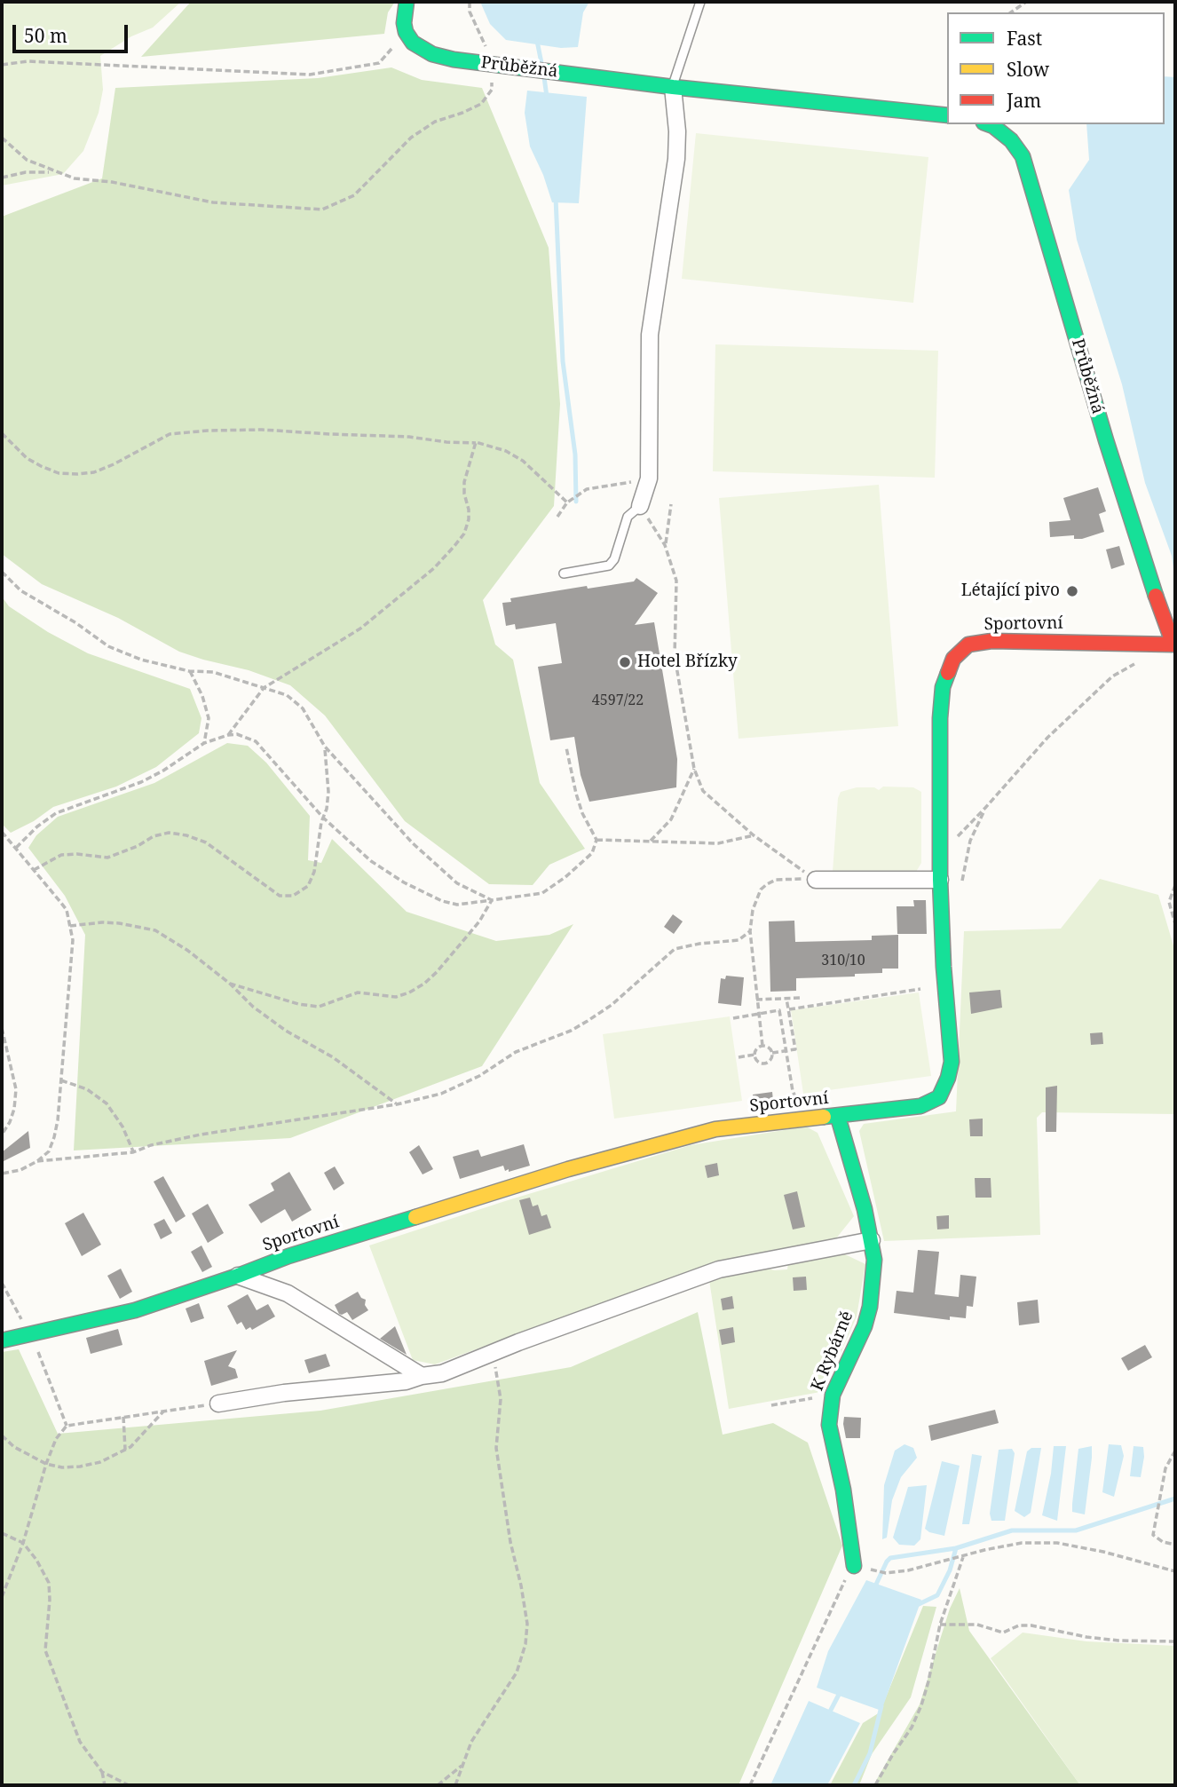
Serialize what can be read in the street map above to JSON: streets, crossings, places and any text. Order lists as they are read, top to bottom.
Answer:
{
  "streets": {
    "street": ["Průběžná", "Sportovní", "K Rybárně"]
  },
  "crossings": [
    ["Průběžná", "Sportovní"],
    ["Sportovní", "K Rybárně"]
  ],
  "places": ["Létající pivo", "Hotel Břízky"],
  "house_numbers": ["4597/22", "310/10"],
  "legend": ["Fast", "Slow", "Jam"],
  "scale_bar": "50 m"
}
